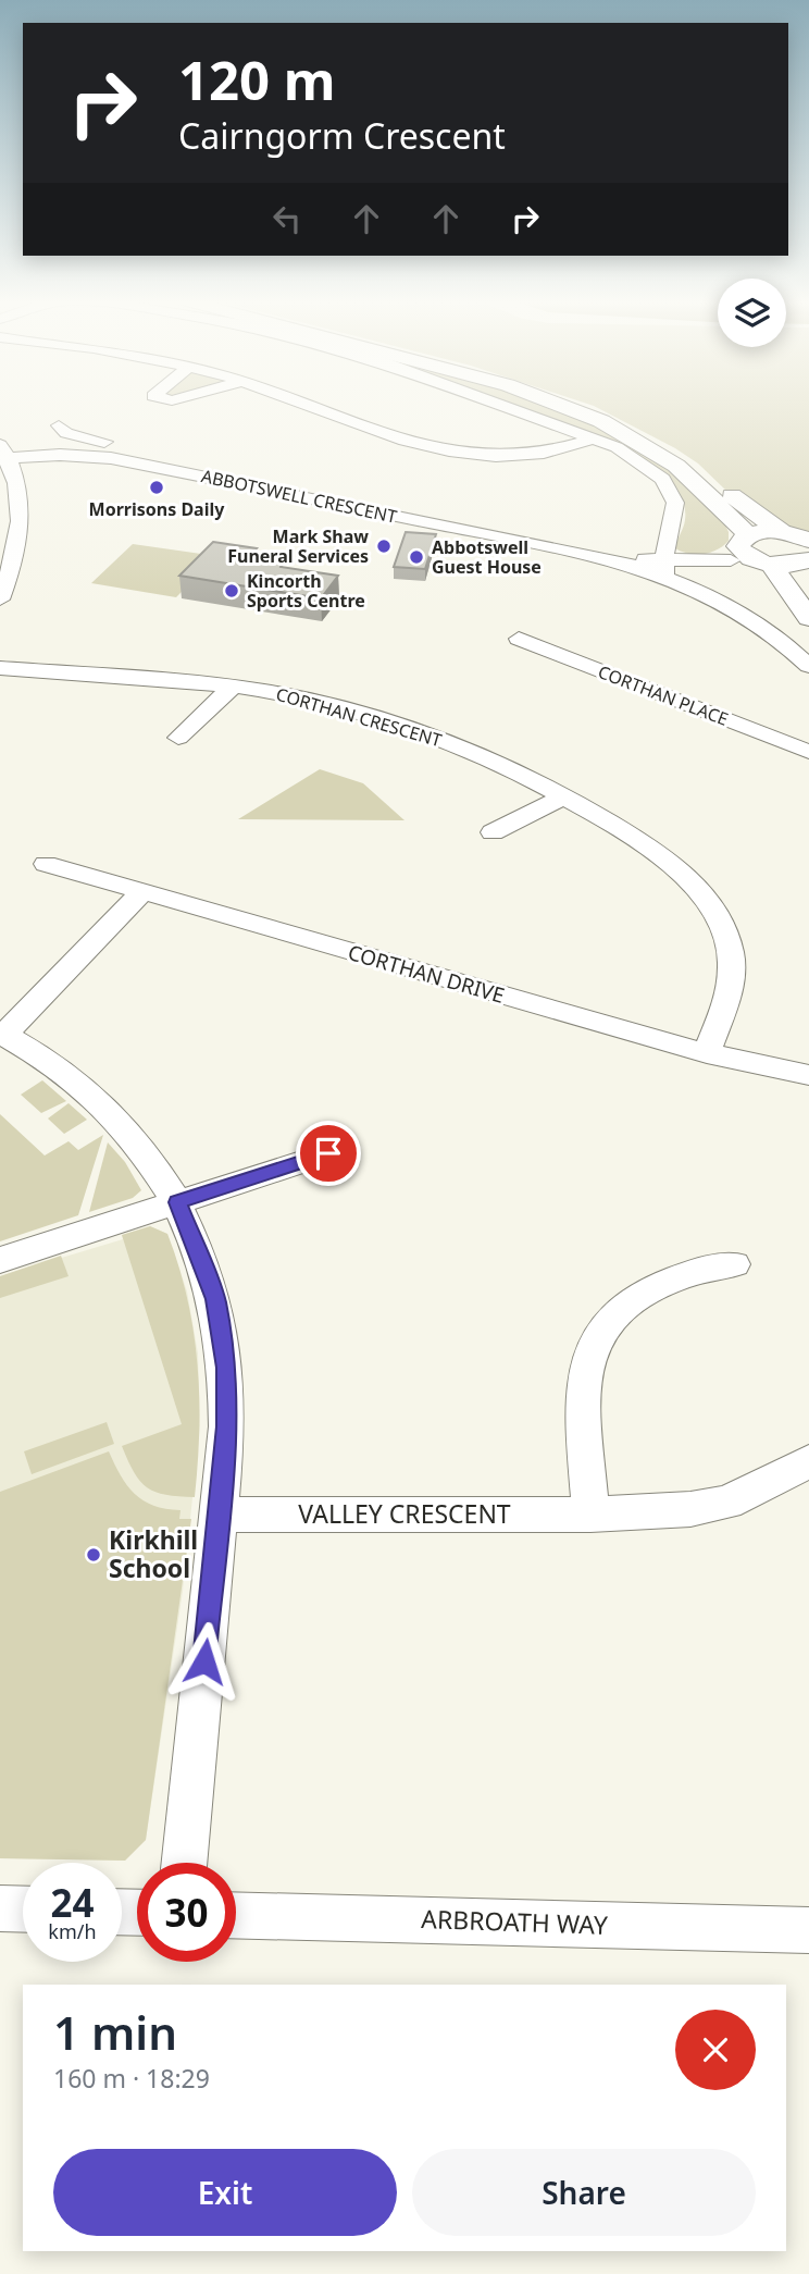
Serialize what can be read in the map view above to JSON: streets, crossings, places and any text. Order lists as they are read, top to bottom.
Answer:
{
  "streets": {
    "street": [
      "ABBOTSWELL CRESCENT",
      "CORTHAN PLACE",
      "CORTHAN CRESCENT",
      "CORTHAN DRIVE",
      "VALLEY CRESCENT",
      "ARBROATH WAY"
    ]
  },
  "crossings": [
    ["CORTHAN CRESCENT", "CORTHAN DRIVE"]
  ],
  "places": [
    "Morrisons Daily",
    "Mark Shaw Funeral Services",
    "Abbotswell Guest House",
    "Kincorth Sports Centre",
    "Kirkhill School"
  ],
  "page": {
    "turn": ["120 m", "Cairngorm Crescent"],
    "speed": "24 km/h",
    "limit": "30",
    "heading": ["1 min", "160 m · 18:29"],
    "buttons": ["Exit", "Share"]
  }
}
